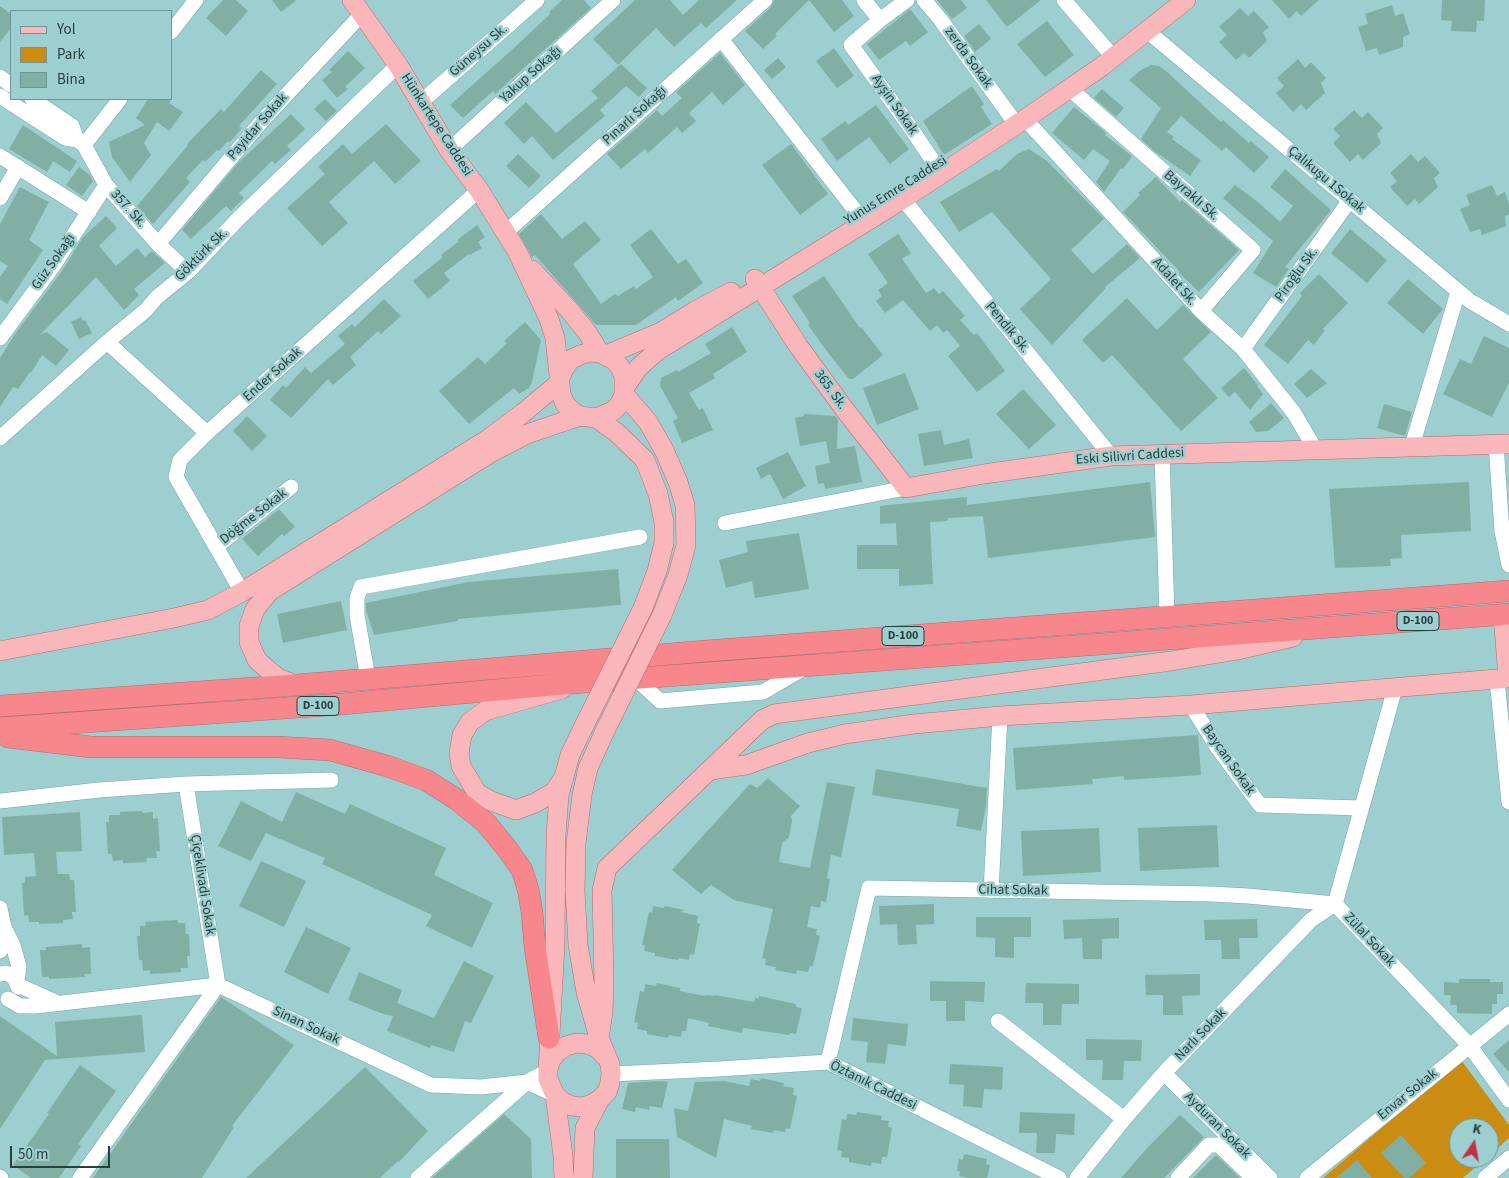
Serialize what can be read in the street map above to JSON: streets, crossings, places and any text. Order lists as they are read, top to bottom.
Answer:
{
  "streets": {
    "highway": ["D-100"],
    "main road": [
      "Hünkartepe Caddesi",
      "Yunus Emre Caddesi",
      "365. Sk.",
      "Eski Silivri Caddesi"
    ],
    "street": [
      "Güneysu Sk.",
      "zerda Sokak",
      "Yakup Sokağı",
      "Ayşin Sokak",
      "Pınarlı Sokağı",
      "Payidar Sokak",
      "Çalıkuşu 1Sokak",
      "Bayraklı Sk.",
      "357. Sk.",
      "Göktürk Sk.",
      "Güz Sokağı",
      "Piroğlu Sk.",
      "Adalet Sk.",
      "Pendik Sk.",
      "Ender Sokak",
      "Döğme Sokak",
      "Baycan Sokak",
      "Çiçeklivadi Sokak",
      "Cihat Sokak",
      "Zülal Sokak",
      "Sinan Sokak",
      "Narlı Sokak",
      "Öztanık Caddesi",
      "Envar Sokak",
      "Ayduran Sokak"
    ]
  },
  "crossings": [
    ["Güneysu Sk.", "Hünkartepe Caddesi"],
    ["zerda Sokak", "Yunus Emre Caddesi"],
    ["zerda Sokak", "Adalet Sk."],
    ["Yakup Sokağı", "Hünkartepe Caddesi"],
    ["Ayşin Sokak", "Yunus Emre Caddesi"],
    ["Pınarlı Sokağı", "Hünkartepe Caddesi"],
    ["Hünkartepe Caddesi", "Payidar Sokak"],
    ["Hünkartepe Caddesi", "Göktürk Sk."],
    ["Hünkartepe Caddesi", "Ender Sokak"],
    ["Payidar Sokak", "357. Sk."],
    ["Çalıkuşu 1Sokak", "Piroğlu Sk."],
    ["Yunus Emre Caddesi", "Adalet Sk."],
    ["Yunus Emre Caddesi", "365. Sk."],
    ["Bayraklı Sk.", "Adalet Sk."],
    ["357. Sk.", "Göktürk Sk."],
    ["357. Sk.", "Güz Sokağı"],
    ["Piroğlu Sk.", "Adalet Sk."],
    ["Adalet Sk.", "Eski Silivri Caddesi"],
    ["Pendik Sk.", "Eski Silivri Caddesi"],
    ["Ender Sokak", "Döğme Sokak"],
    ["365. Sk.", "Eski Silivri Caddesi"],
    ["Baycan Sokak", "Zülal Sokak"],
    ["Çiçeklivadi Sokak", "Sinan Sokak"],
    ["Cihat Sokak", "Zülal Sokak"],
    ["Cihat Sokak", "Narlı Sokak"],
    ["Cihat Sokak", "Öztanık Caddesi"],
    ["Zülal Sokak", "Narlı Sokak"],
    ["Zülal Sokak", "Envar Sokak"],
    ["Sinan Sokak", "Öztanık Caddesi"],
    ["Narlı Sokak", "Ayduran Sokak"]
  ],
  "legend": ["Yol", "Park", "Bina"],
  "scale_bar": "50 m",
  "north": "top"
}
